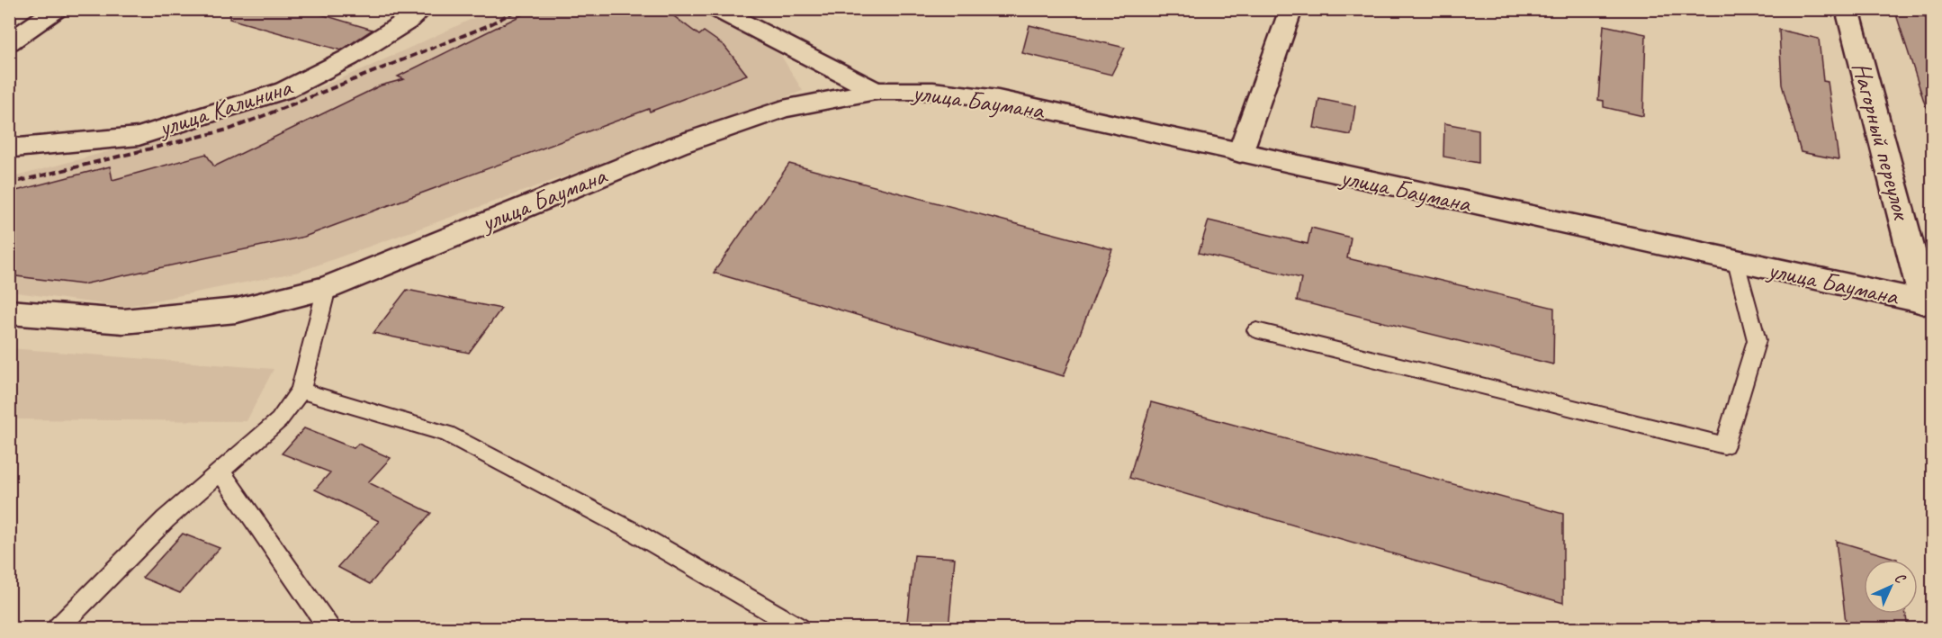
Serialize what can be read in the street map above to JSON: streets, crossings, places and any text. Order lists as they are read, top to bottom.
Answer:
{
  "streets": {
    "main road": ["улица Баумана", "улица Калинина", "Нагорный переулок"]
  },
  "crossings": [
    ["улица Баумана", "Нагорный переулок"]
  ],
  "north": "top right"
}
